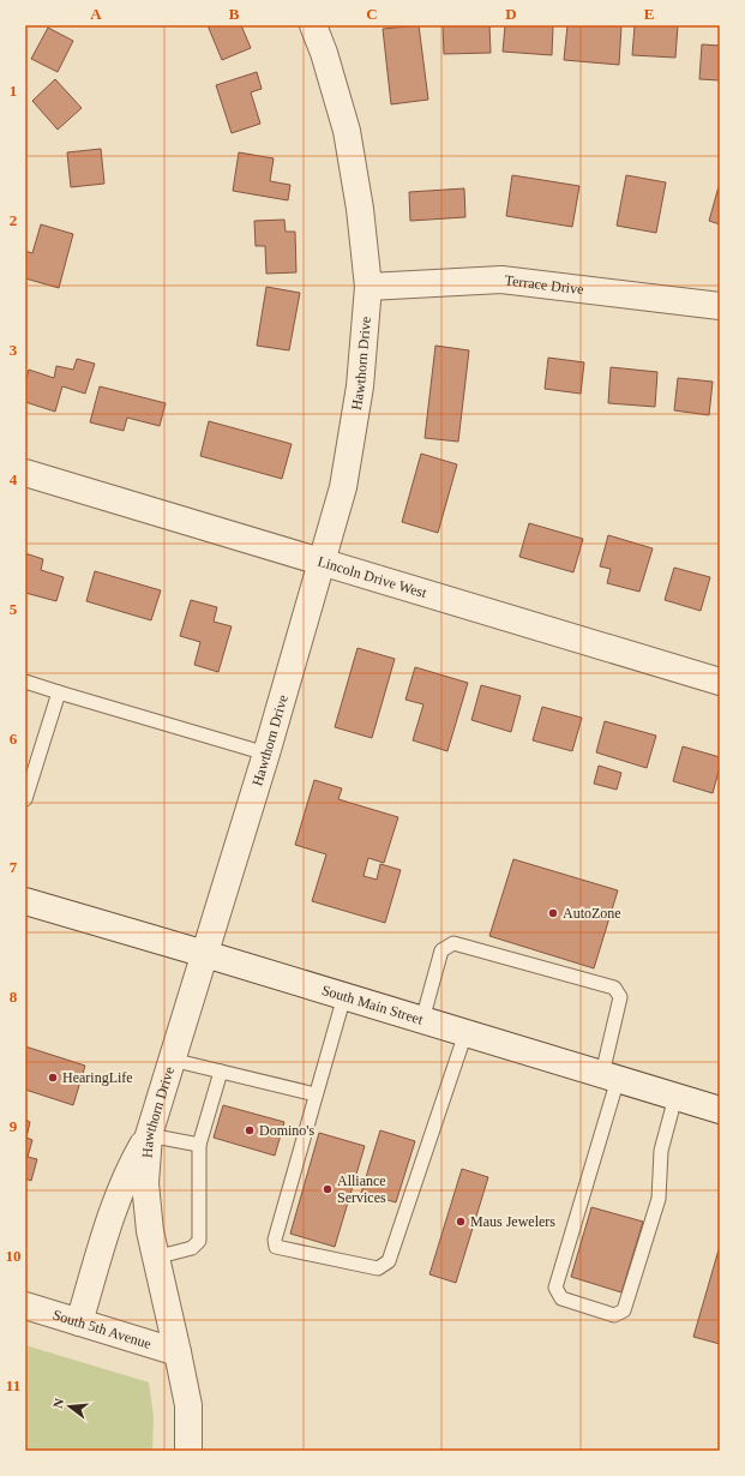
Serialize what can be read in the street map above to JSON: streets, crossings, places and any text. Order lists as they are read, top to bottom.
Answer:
{
  "streets": {
    "street": [
      "Terrace Drive",
      "Hawthorn Drive",
      "Lincoln Drive West",
      "South Main Street",
      "South 5th Avenue"
    ]
  },
  "crossings": [
    ["Terrace Drive", "Hawthorn Drive"],
    ["Hawthorn Drive", "Lincoln Drive West"],
    ["Hawthorn Drive", "South Main Street"],
    ["Hawthorn Drive", "South 5th Avenue"]
  ],
  "places": [
    "AutoZone",
    "HearingLife",
    "Domino's",
    "Alliance Services",
    "Maus Jewelers"
  ],
  "north": "left",
  "grid": {
    "columns": [
      "A",
      "B",
      "C",
      "D",
      "E"
    ],
    "rows": [
      "1",
      "2",
      "3",
      "4",
      "5",
      "6",
      "7",
      "8",
      "9",
      "10",
      "11"
    ]
  }
}
